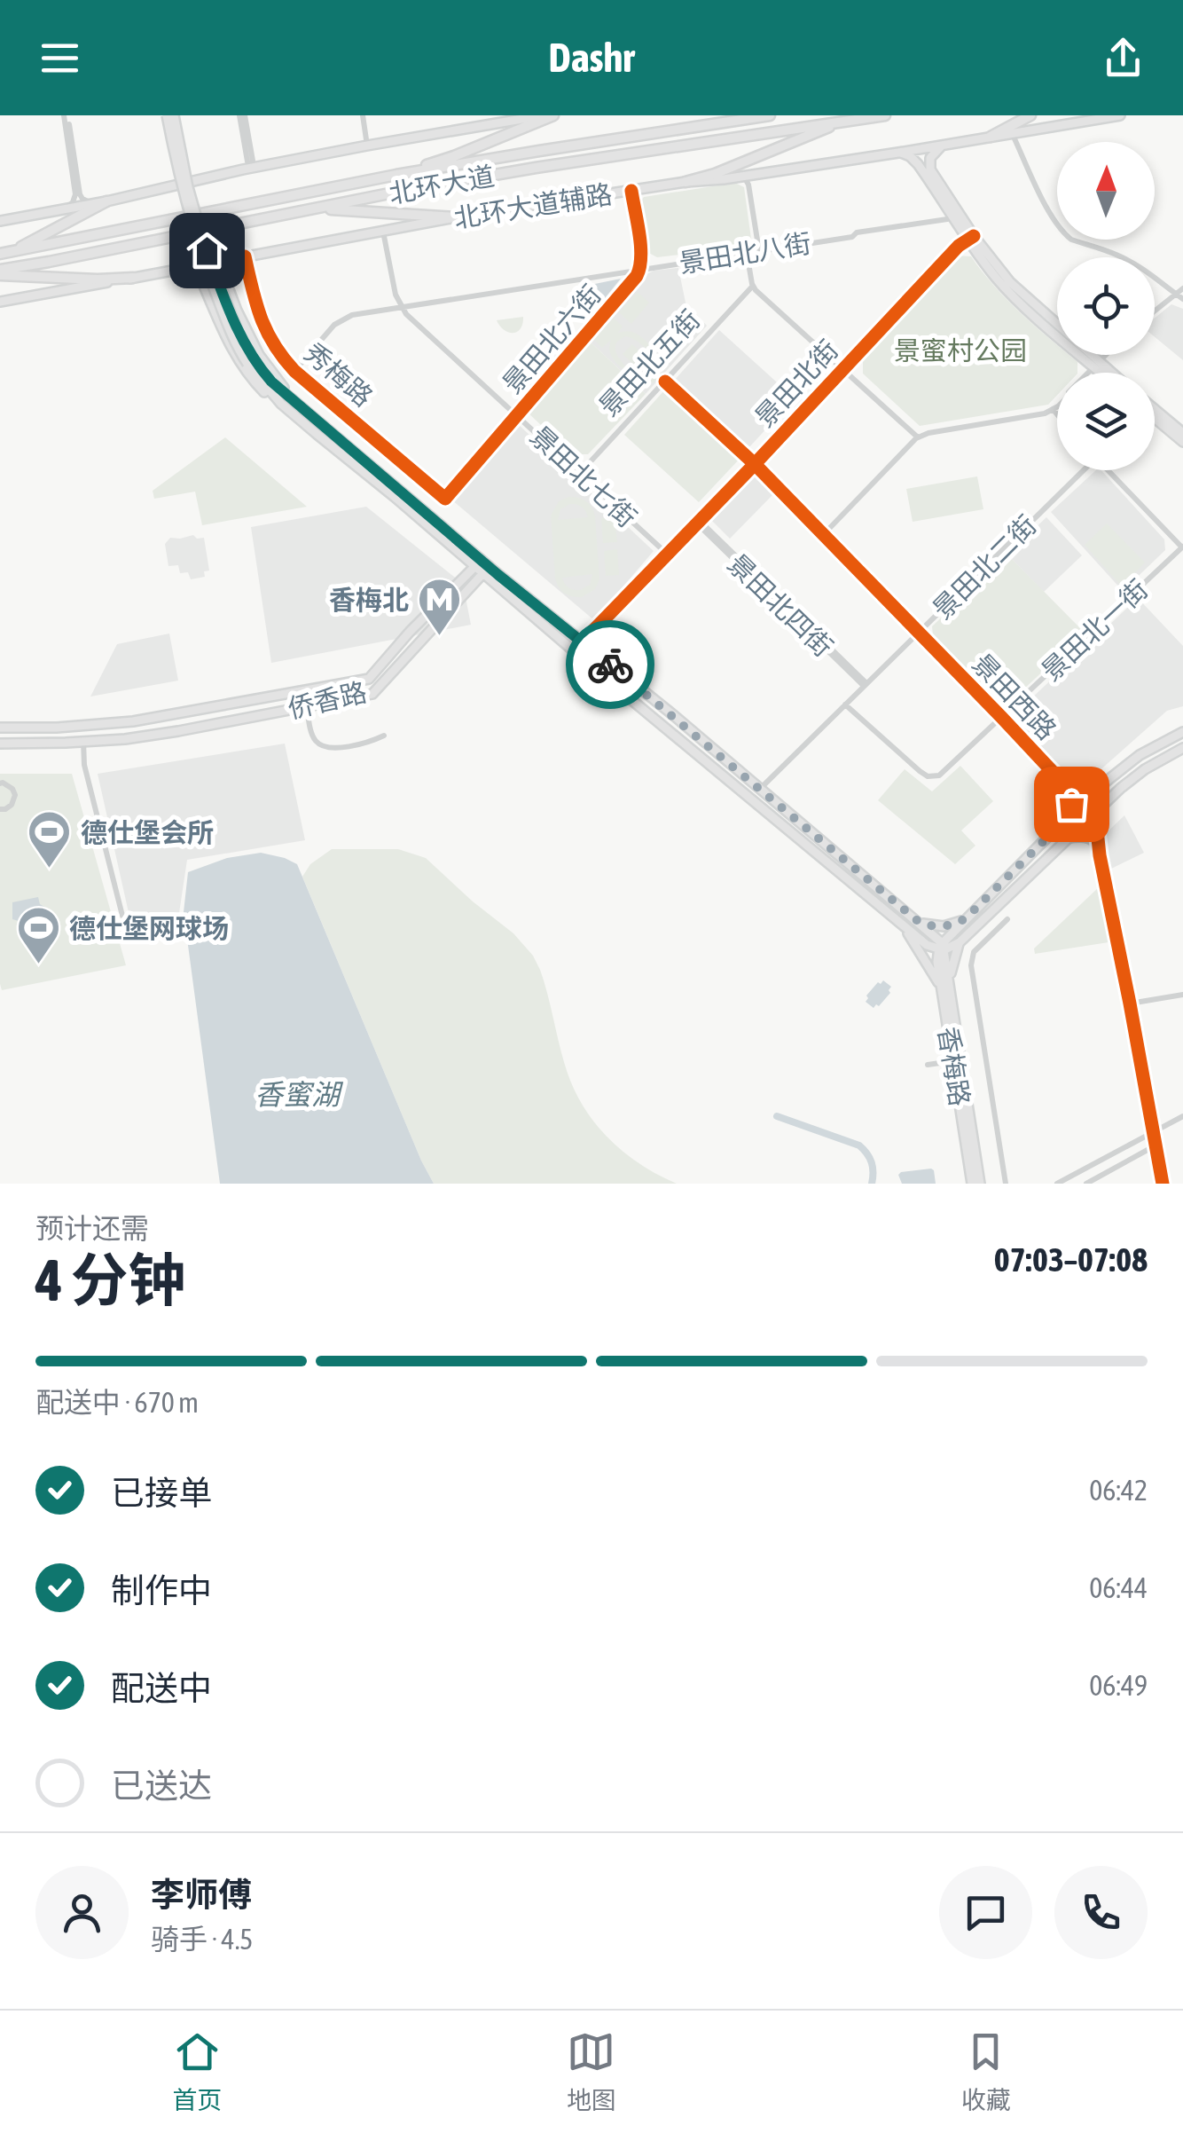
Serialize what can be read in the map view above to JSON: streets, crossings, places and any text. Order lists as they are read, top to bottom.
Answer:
{
  "streets": {
    "highway": ["北环大道"],
    "main road": ["北环大道辅路", "侨香路", "香梅路"],
    "street": [
      "景田北八街",
      "景田北六街",
      "景田北五街",
      "秀梅路",
      "景田北街",
      "景田北七街",
      "景田北二街",
      "景田北四街",
      "景田北一街",
      "景田西路"
    ]
  },
  "crossings": [
    ["北环大道辅路", "秀梅路"],
    ["北环大道辅路", "景田北七街"],
    ["景田北八街", "景田北六街"],
    ["景田北八街", "秀梅路"],
    ["景田北八街", "景田北七街"],
    ["景田北六街", "秀梅路"],
    ["景田北六街", "景田北七街"],
    ["景田北五街", "景田北七街"],
    ["景田北五街", "景田西路"],
    ["景田北街", "景田北七街"],
    ["景田北街", "景田北四街"],
    ["景田北街", "景田西路"],
    ["景田北二街", "景田北四街"],
    ["景田北二街", "景田北一街"],
    ["景田北二街", "景田西路"],
    ["景田北一街", "景田西路"]
  ],
  "water": ["香蜜湖"],
  "parks": ["景蜜村公园"],
  "places": {
    "metro station": ["香梅北"],
    "sports": ["德仕堡会所", "德仕堡网球场"]
  },
  "north": "top",
  "page": {
    "header": "Dashr",
    "heading": ["4 分钟", "预计还需", "07:03–07:08"],
    "panel": ["李师傅", "骑手 · 4.5"],
    "bar": "配送中 · 670 m",
    "list": [
      ["已接单", "06:42"],
      ["制作中", "06:44"],
      ["配送中", "06:49"],
      "已送达"
    ],
    "tabs": ["首页", "地图", "收藏"]
  }
}
